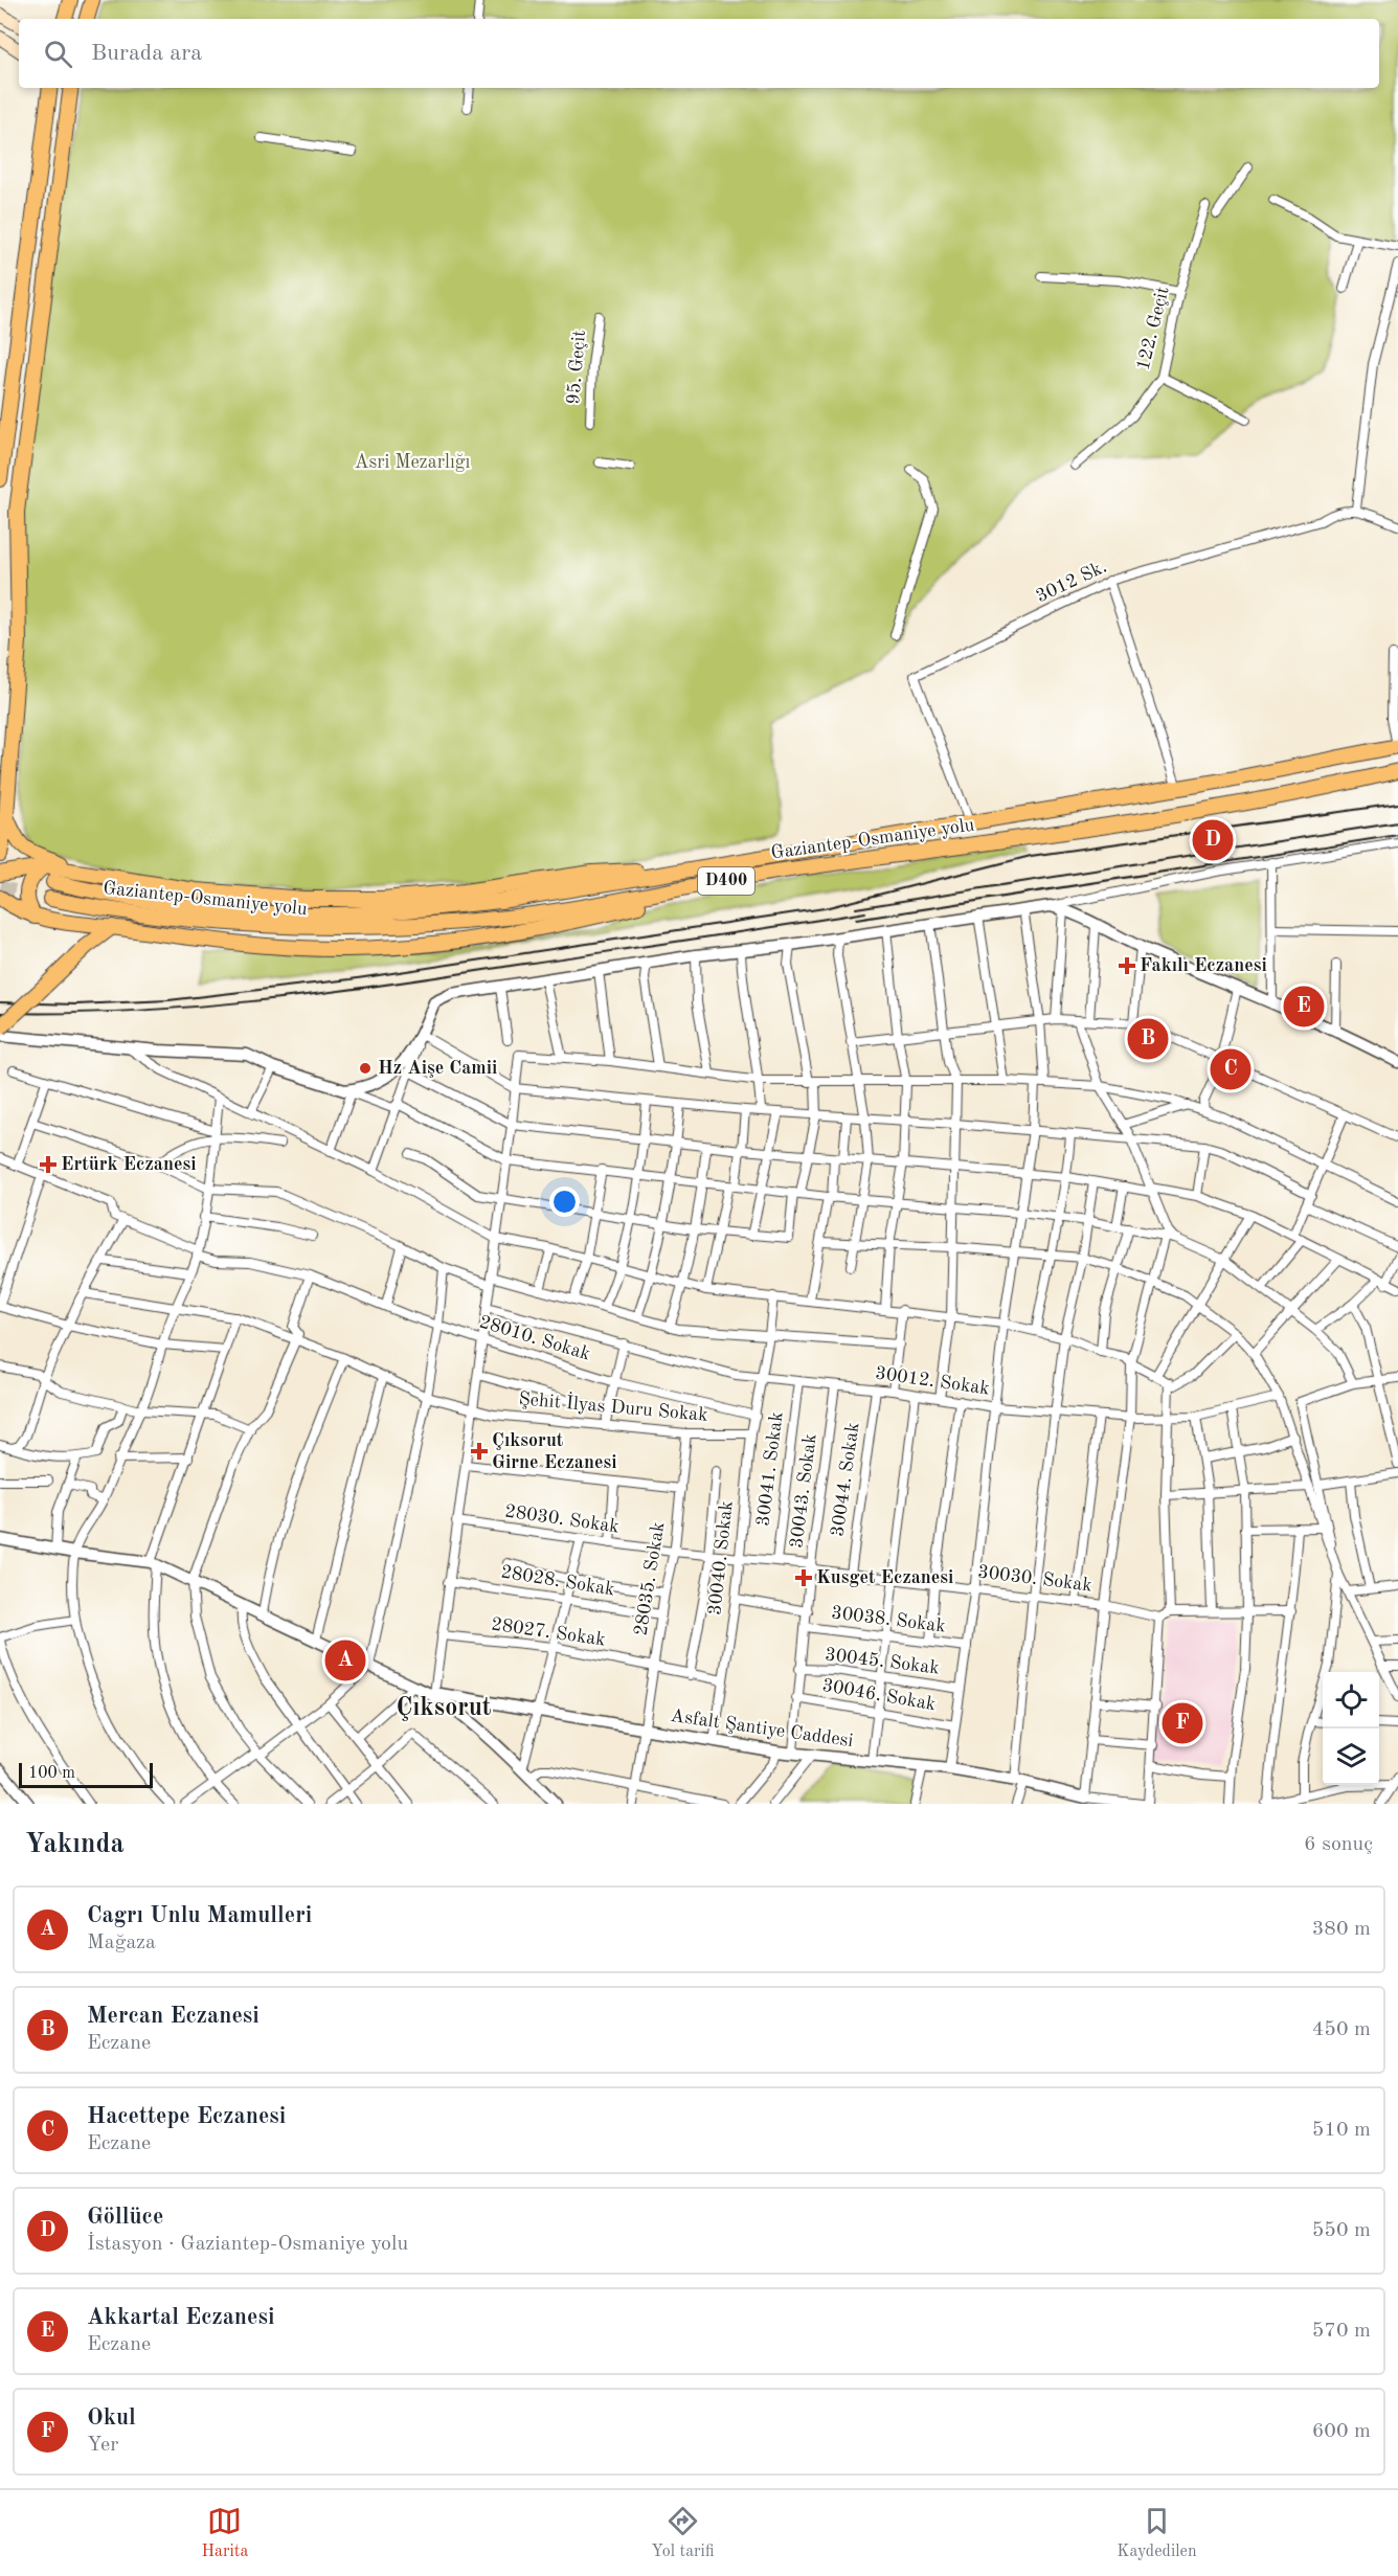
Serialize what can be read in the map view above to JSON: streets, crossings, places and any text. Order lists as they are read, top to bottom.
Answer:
{
  "streets": {
    "main road": ["Gaziantep-Osmaniye yolu", "D400"],
    "street": [
      "122. Geçit",
      "95. Geçit",
      "3012 Sk.",
      "28010. Sokak",
      "30012. Sokak",
      "Şehit İlyas Duru Sokak",
      "30041. Sokak",
      "30044. Sokak",
      "30043. Sokak",
      "28030. Sokak",
      "30040. Sokak",
      "28035. Sokak",
      "30030. Sokak",
      "28028. Sokak",
      "30038. Sokak",
      "28027. Sokak",
      "30045. Sokak",
      "30046. Sokak",
      "Asfalt Şantiye Caddesi"
    ]
  },
  "crossings": [
    ["3012 Sk.", "Gaziantep-Osmaniye yolu"],
    ["28010. Sokak", "30040. Sokak"],
    ["30012. Sokak", "30041. Sokak"],
    ["30012. Sokak", "30044. Sokak"],
    ["30012. Sokak", "30043. Sokak"],
    ["30012. Sokak", "30040. Sokak"],
    ["Şehit İlyas Duru Sokak", "30040. Sokak"],
    ["Şehit İlyas Duru Sokak", "28035. Sokak"],
    ["30041. Sokak", "30030. Sokak"],
    ["30044. Sokak", "30030. Sokak"],
    ["30043. Sokak", "30030. Sokak"],
    ["30043. Sokak", "30038. Sokak"],
    ["30043. Sokak", "30045. Sokak"],
    ["30043. Sokak", "30046. Sokak"],
    ["30043. Sokak", "Asfalt Şantiye Caddesi"],
    ["28030. Sokak", "30040. Sokak"],
    ["28030. Sokak", "28035. Sokak"],
    ["28030. Sokak", "30030. Sokak"],
    ["30040. Sokak", "30030. Sokak"],
    ["30040. Sokak", "28027. Sokak"],
    ["30040. Sokak", "Asfalt Şantiye Caddesi"],
    ["28035. Sokak", "28028. Sokak"],
    ["28035. Sokak", "28027. Sokak"],
    ["28035. Sokak", "Asfalt Şantiye Caddesi"]
  ],
  "districts": ["Çıksorut"],
  "parks": ["Asri Mezarlığı"],
  "places": {
    "health": [
      "Fakılı Eczanesi",
      "Ertürk Eczanesi",
      "Çıksorut Girne Eczanesi",
      "Kusget Eczanesi"
    ],
    "other": ["Hz Aişe Camii"]
  },
  "scale_bar": "100 m",
  "page": {
    "search": "Burada ara",
    "pins": [
      "D",
      "E",
      "B",
      "C",
      "A",
      "F"
    ],
    "scale": "100 m",
    "heading": ["Yakında", "6 sonuç"],
    "list": [
      {
        "mark": "A",
        "name": "Cagrı Unlu Mamulleri",
        "note": "Mağaza",
        "value": "380 m"
      },
      {
        "mark": "B",
        "name": "Mercan Eczanesi",
        "note": "Eczane",
        "value": "450 m"
      },
      {
        "mark": "C",
        "name": "Hacettepe Eczanesi",
        "note": "Eczane",
        "value": "510 m"
      },
      {
        "mark": "D",
        "name": "Göllüce",
        "note": "İstasyon · Gaziantep-Osmaniye yolu",
        "value": "550 m"
      },
      {
        "mark": "E",
        "name": "Akkartal Eczanesi",
        "note": "Eczane",
        "value": "570 m"
      },
      {
        "mark": "F",
        "name": "Okul",
        "note": "Yer",
        "value": "600 m"
      }
    ],
    "nav": ["Harita", "Yol tarifi", "Kaydedilen"]
  }
}
